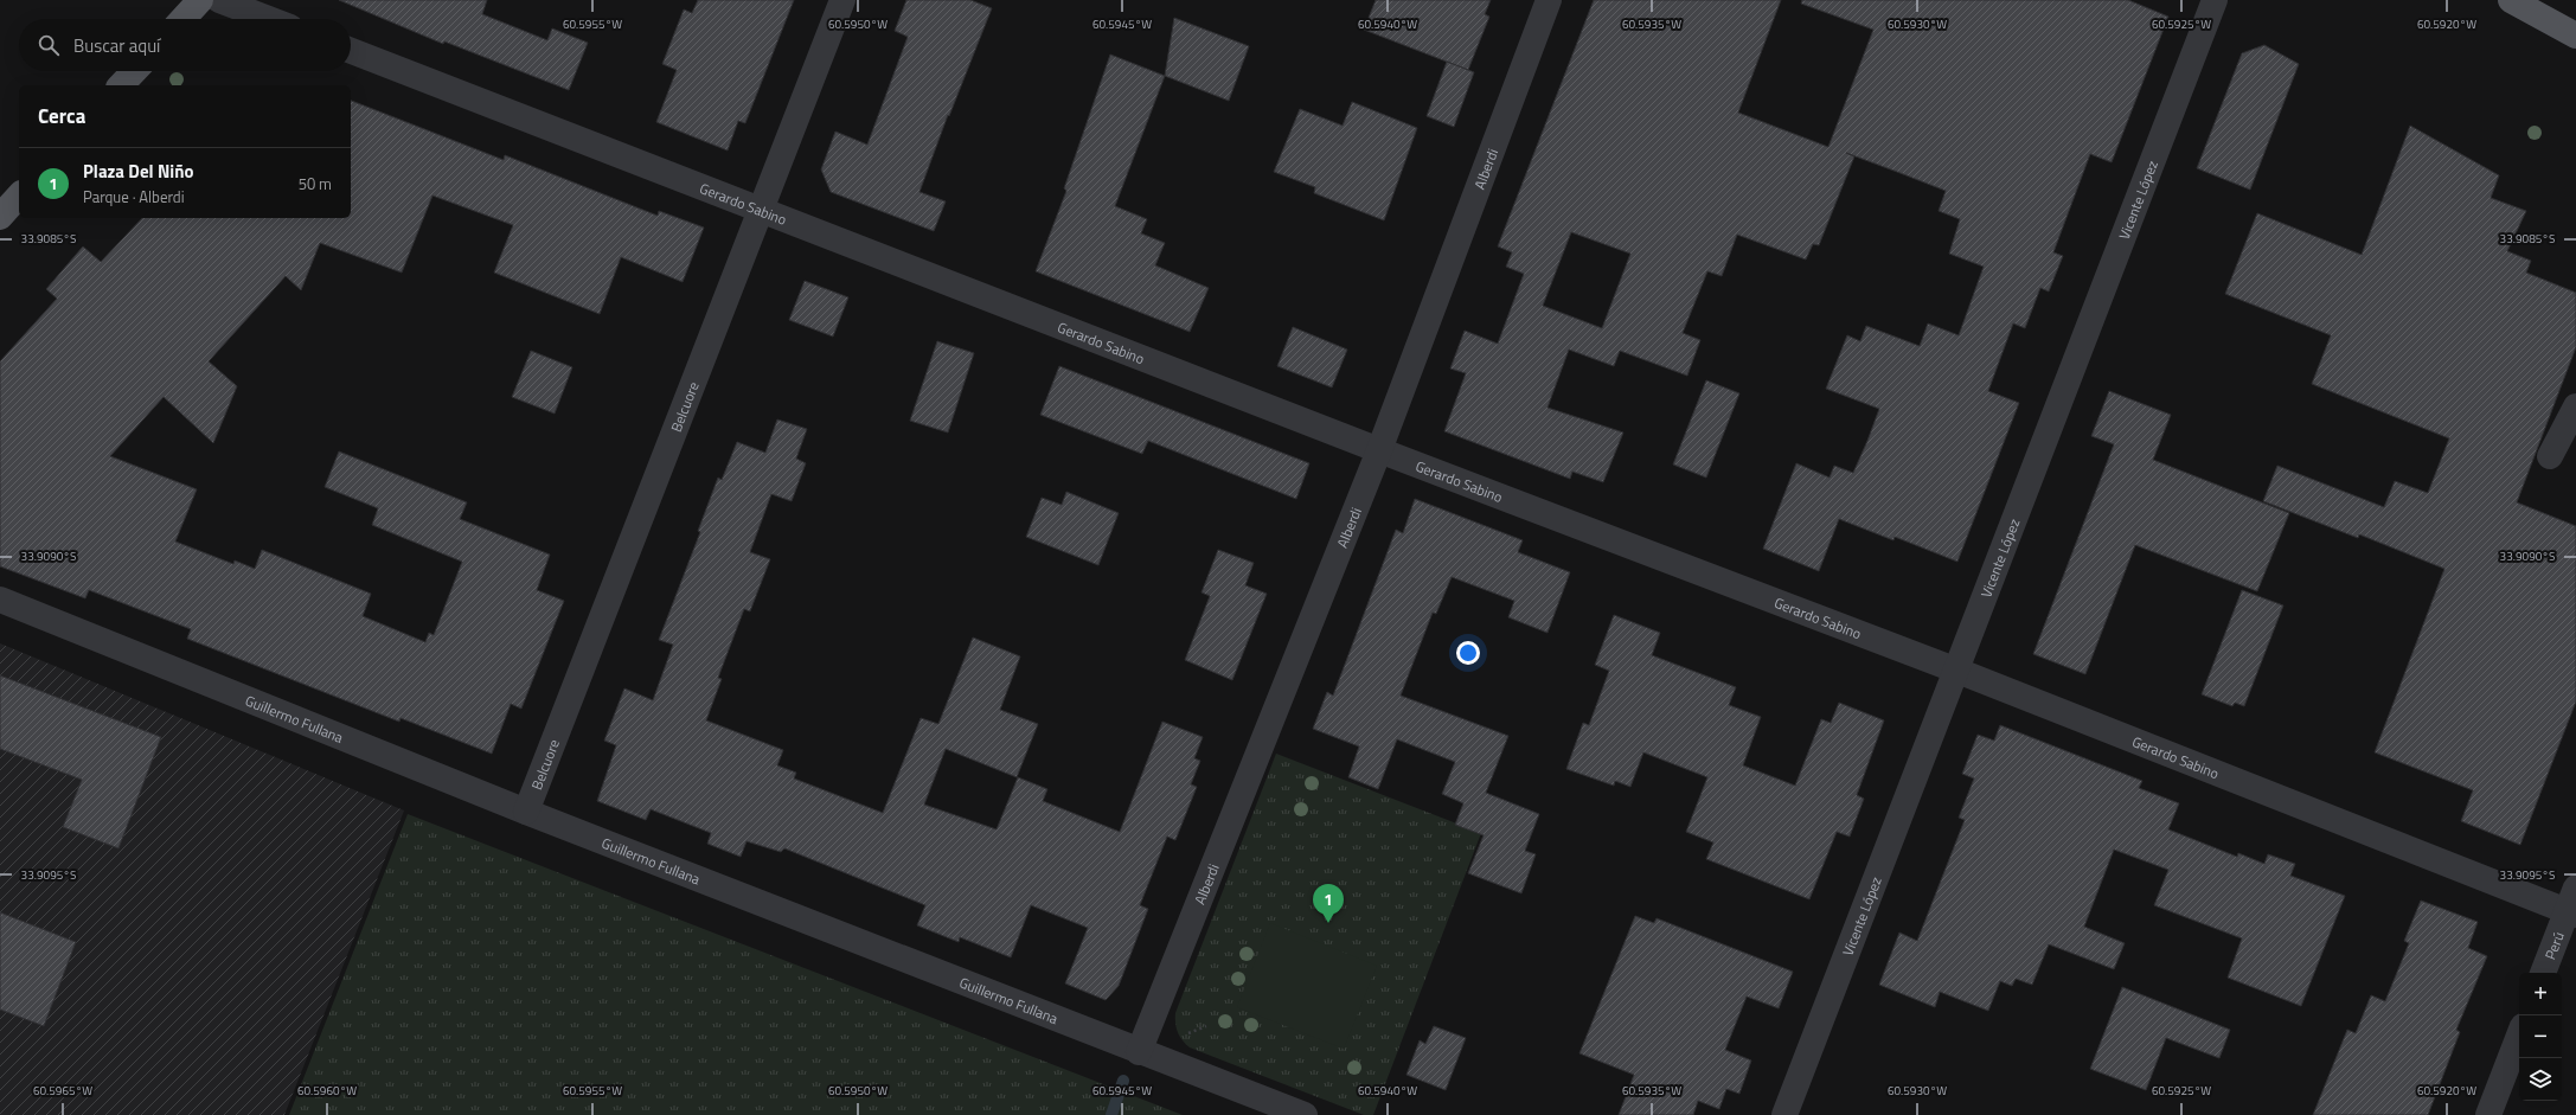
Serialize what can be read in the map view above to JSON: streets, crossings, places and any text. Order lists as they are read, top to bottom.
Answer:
{
  "streets": {
    "street": [
      "Alberdi",
      "Vicente López",
      "Gerardo Sabino",
      "Belcuore",
      "Guillermo Fullana",
      "Perú"
    ]
  },
  "crossings": [
    ["Alberdi", "Gerardo Sabino"],
    ["Alberdi", "Guillermo Fullana"],
    ["Vicente López", "Gerardo Sabino"],
    ["Gerardo Sabino", "Belcuore"],
    ["Gerardo Sabino", "Perú"],
    ["Belcuore", "Guillermo Fullana"]
  ],
  "page": {
    "search": "Buscar aquí",
    "heading": "Cerca",
    "list": [
      {
        "mark": "1",
        "name": "Plaza Del Niño",
        "note": "Parque · Alberdi",
        "value": "50 m"
      }
    ],
    "pins": "1",
    "map_buttons": ["+", "−"]
  },
  "coordinates": [
    "60.5955°W",
    "60.5950°W",
    "60.5945°W",
    "60.5940°W",
    "60.5935°W",
    "60.5930°W",
    "60.5925°W",
    "60.5920°W",
    "33.9085°S",
    "33.9090°S",
    "33.9095°S",
    "60.5965°W",
    "60.5960°W"
  ]
}
